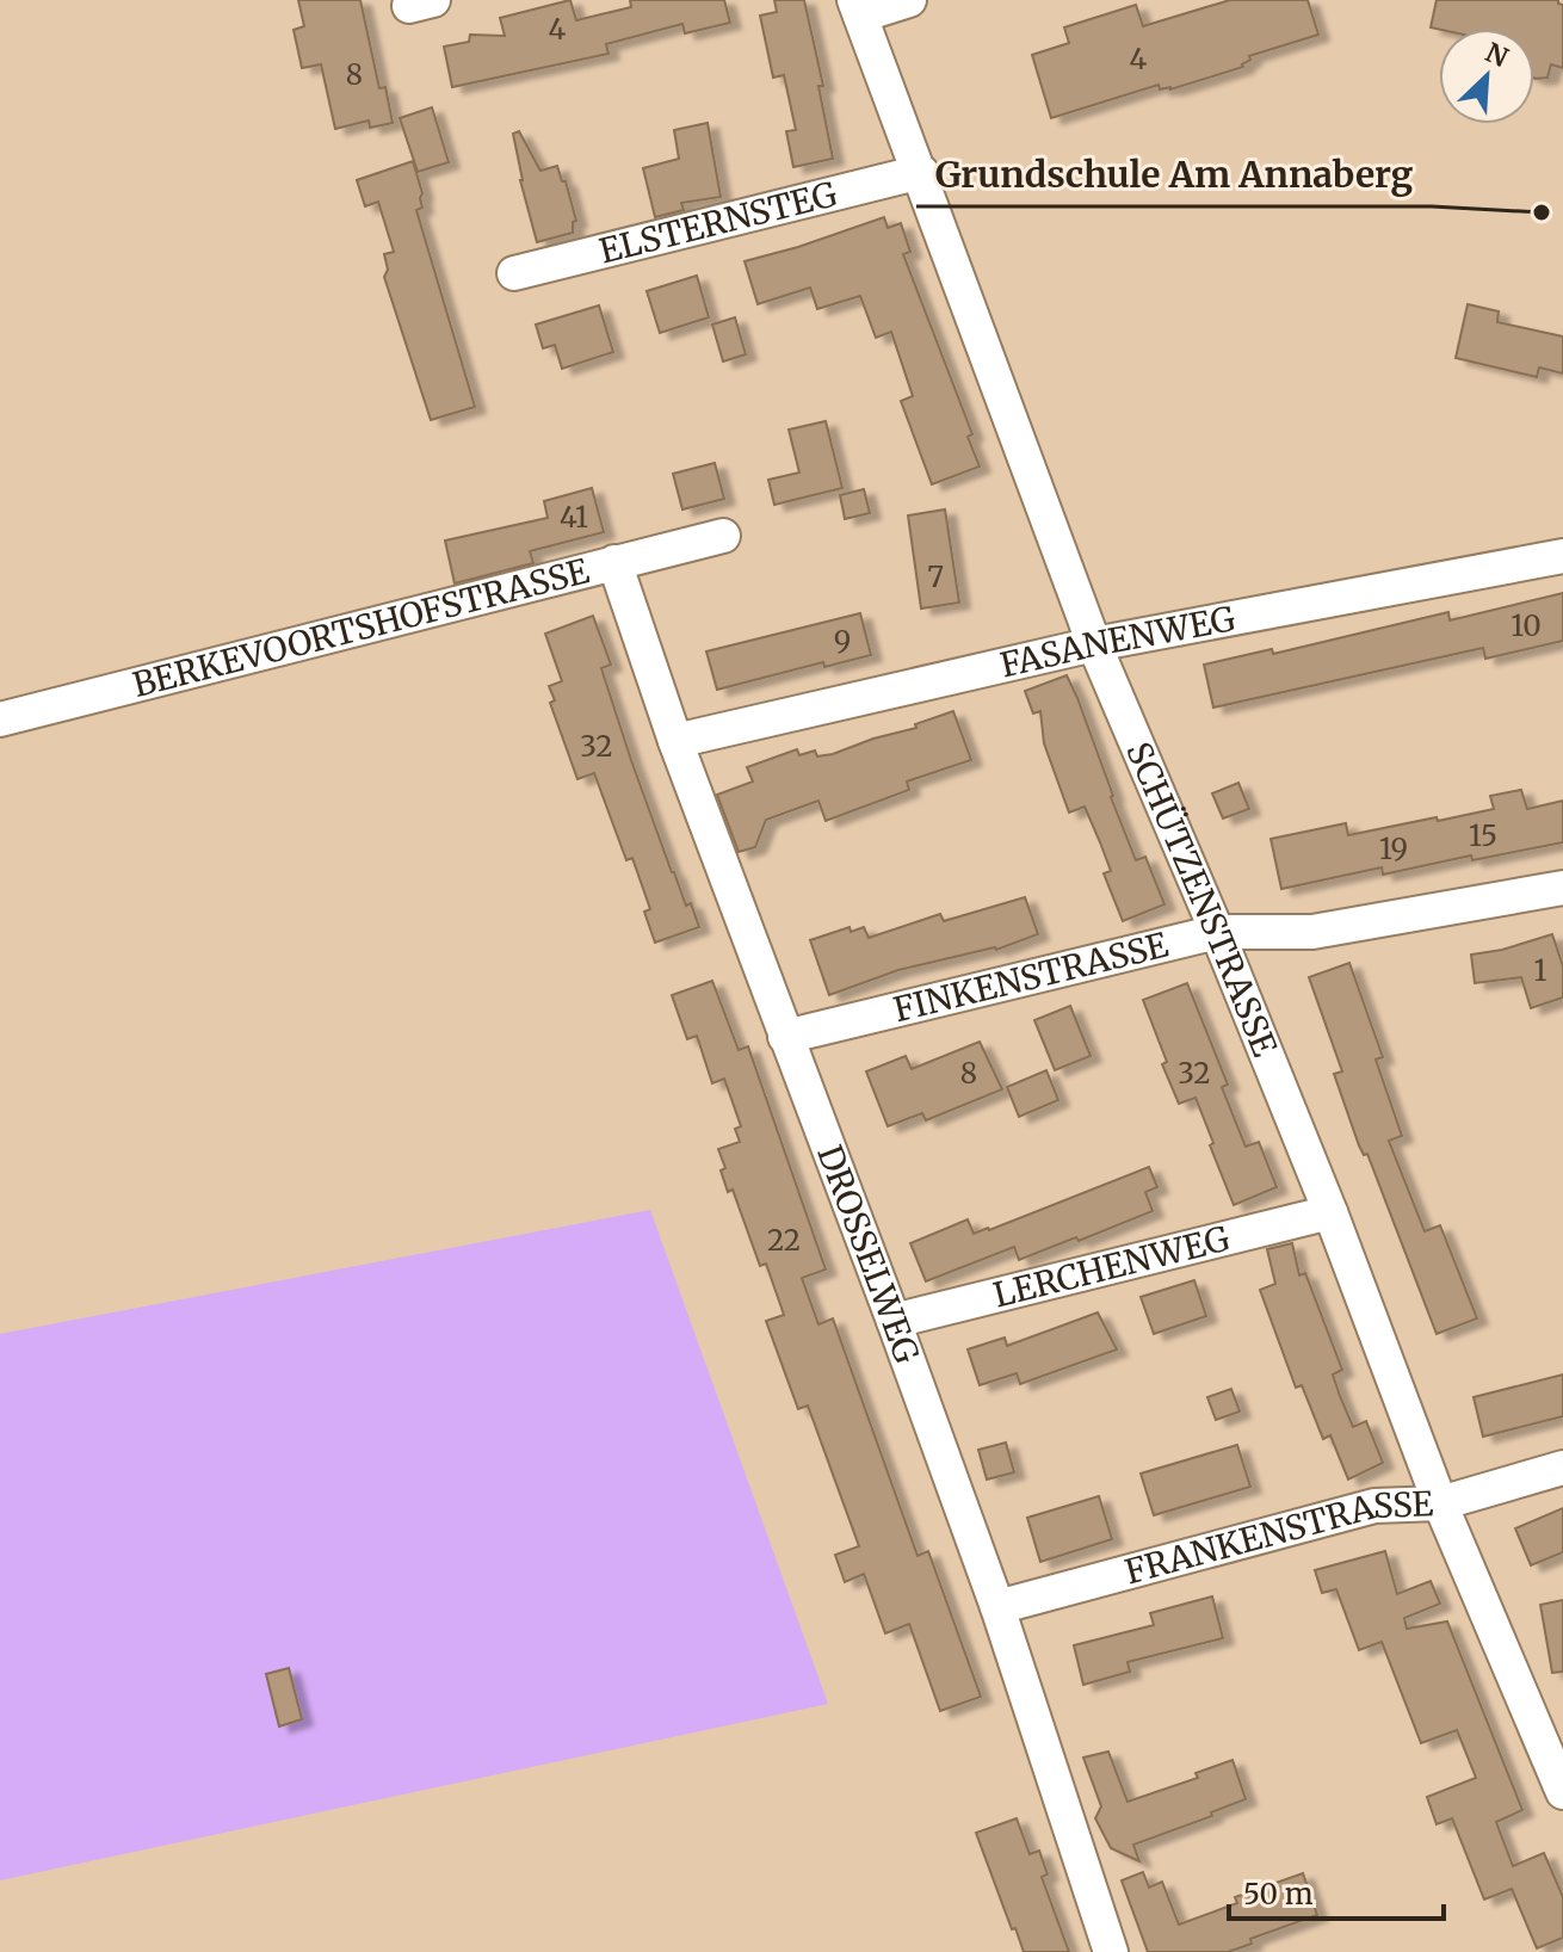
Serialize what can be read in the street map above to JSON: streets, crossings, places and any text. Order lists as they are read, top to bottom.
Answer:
{
  "streets": {
    "street": [
      "ELSTERNSTEG",
      "BERKEVOORTSHOFSTRASSE",
      "FASANENWEG",
      "SCHÜTZENSTRASSE",
      "FINKENSTRASSE",
      "DROSSELWEG",
      "LERCHENWEG",
      "FRANKENSTRASSE"
    ]
  },
  "crossings": [
    ["ELSTERNSTEG", "SCHÜTZENSTRASSE"],
    ["BERKEVOORTSHOFSTRASSE", "DROSSELWEG"],
    ["FASANENWEG", "SCHÜTZENSTRASSE"],
    ["FASANENWEG", "DROSSELWEG"],
    ["SCHÜTZENSTRASSE", "FINKENSTRASSE"],
    ["SCHÜTZENSTRASSE", "LERCHENWEG"],
    ["SCHÜTZENSTRASSE", "FRANKENSTRASSE"],
    ["FINKENSTRASSE", "DROSSELWEG"],
    ["DROSSELWEG", "LERCHENWEG"],
    ["DROSSELWEG", "FRANKENSTRASSE"]
  ],
  "places": ["Grundschule Am Annaberg"],
  "house_numbers": [
    "4",
    "4",
    "8",
    "41",
    "7",
    "10",
    "9",
    "32",
    "15",
    "19",
    "1",
    "8",
    "32",
    "22"
  ],
  "scale_bar": "50 m",
  "north": "top right"
}
